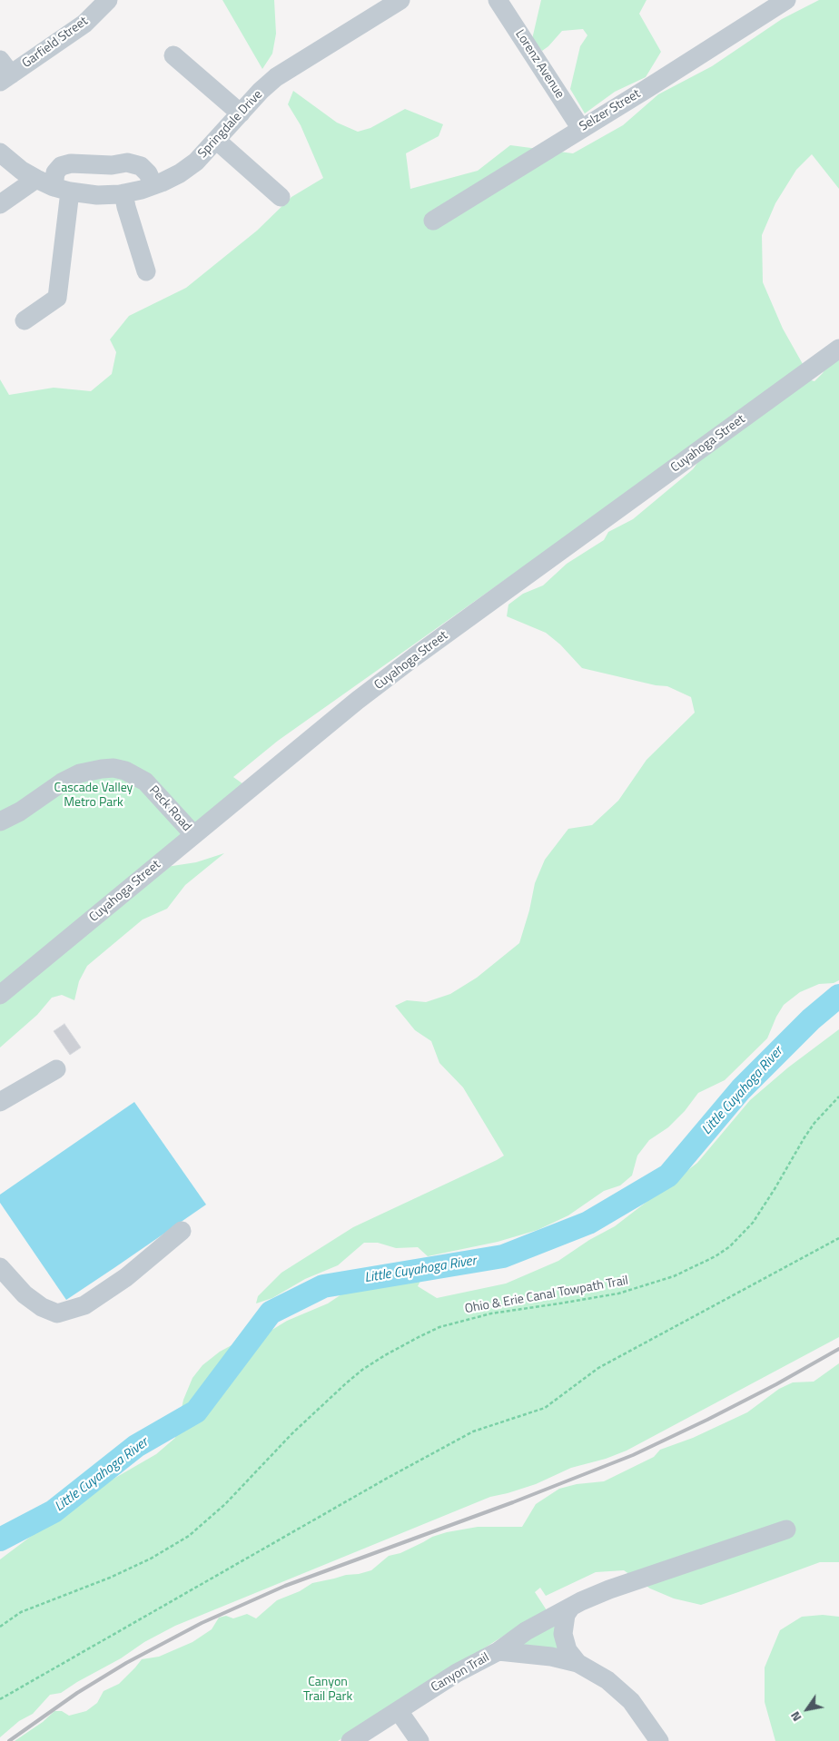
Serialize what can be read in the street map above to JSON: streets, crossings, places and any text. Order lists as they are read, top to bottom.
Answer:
{
  "streets": {
    "street": [
      "Garfield Street",
      "Lorenz Avenue",
      "Selzer Street",
      "Springdale Drive",
      "Cuyahoga Street",
      "Peck Road",
      "Canyon Trail"
    ],
    "path": ["Ohio & Erie Canal Towpath Trail"]
  },
  "crossings": [
    ["Lorenz Avenue", "Selzer Street"],
    ["Cuyahoga Street", "Peck Road"]
  ],
  "water": ["Little Cuyahoga River"],
  "parks": ["Cascade Valley Metro Park", "Canyon Trail Park"],
  "north": "bottom left"
}
